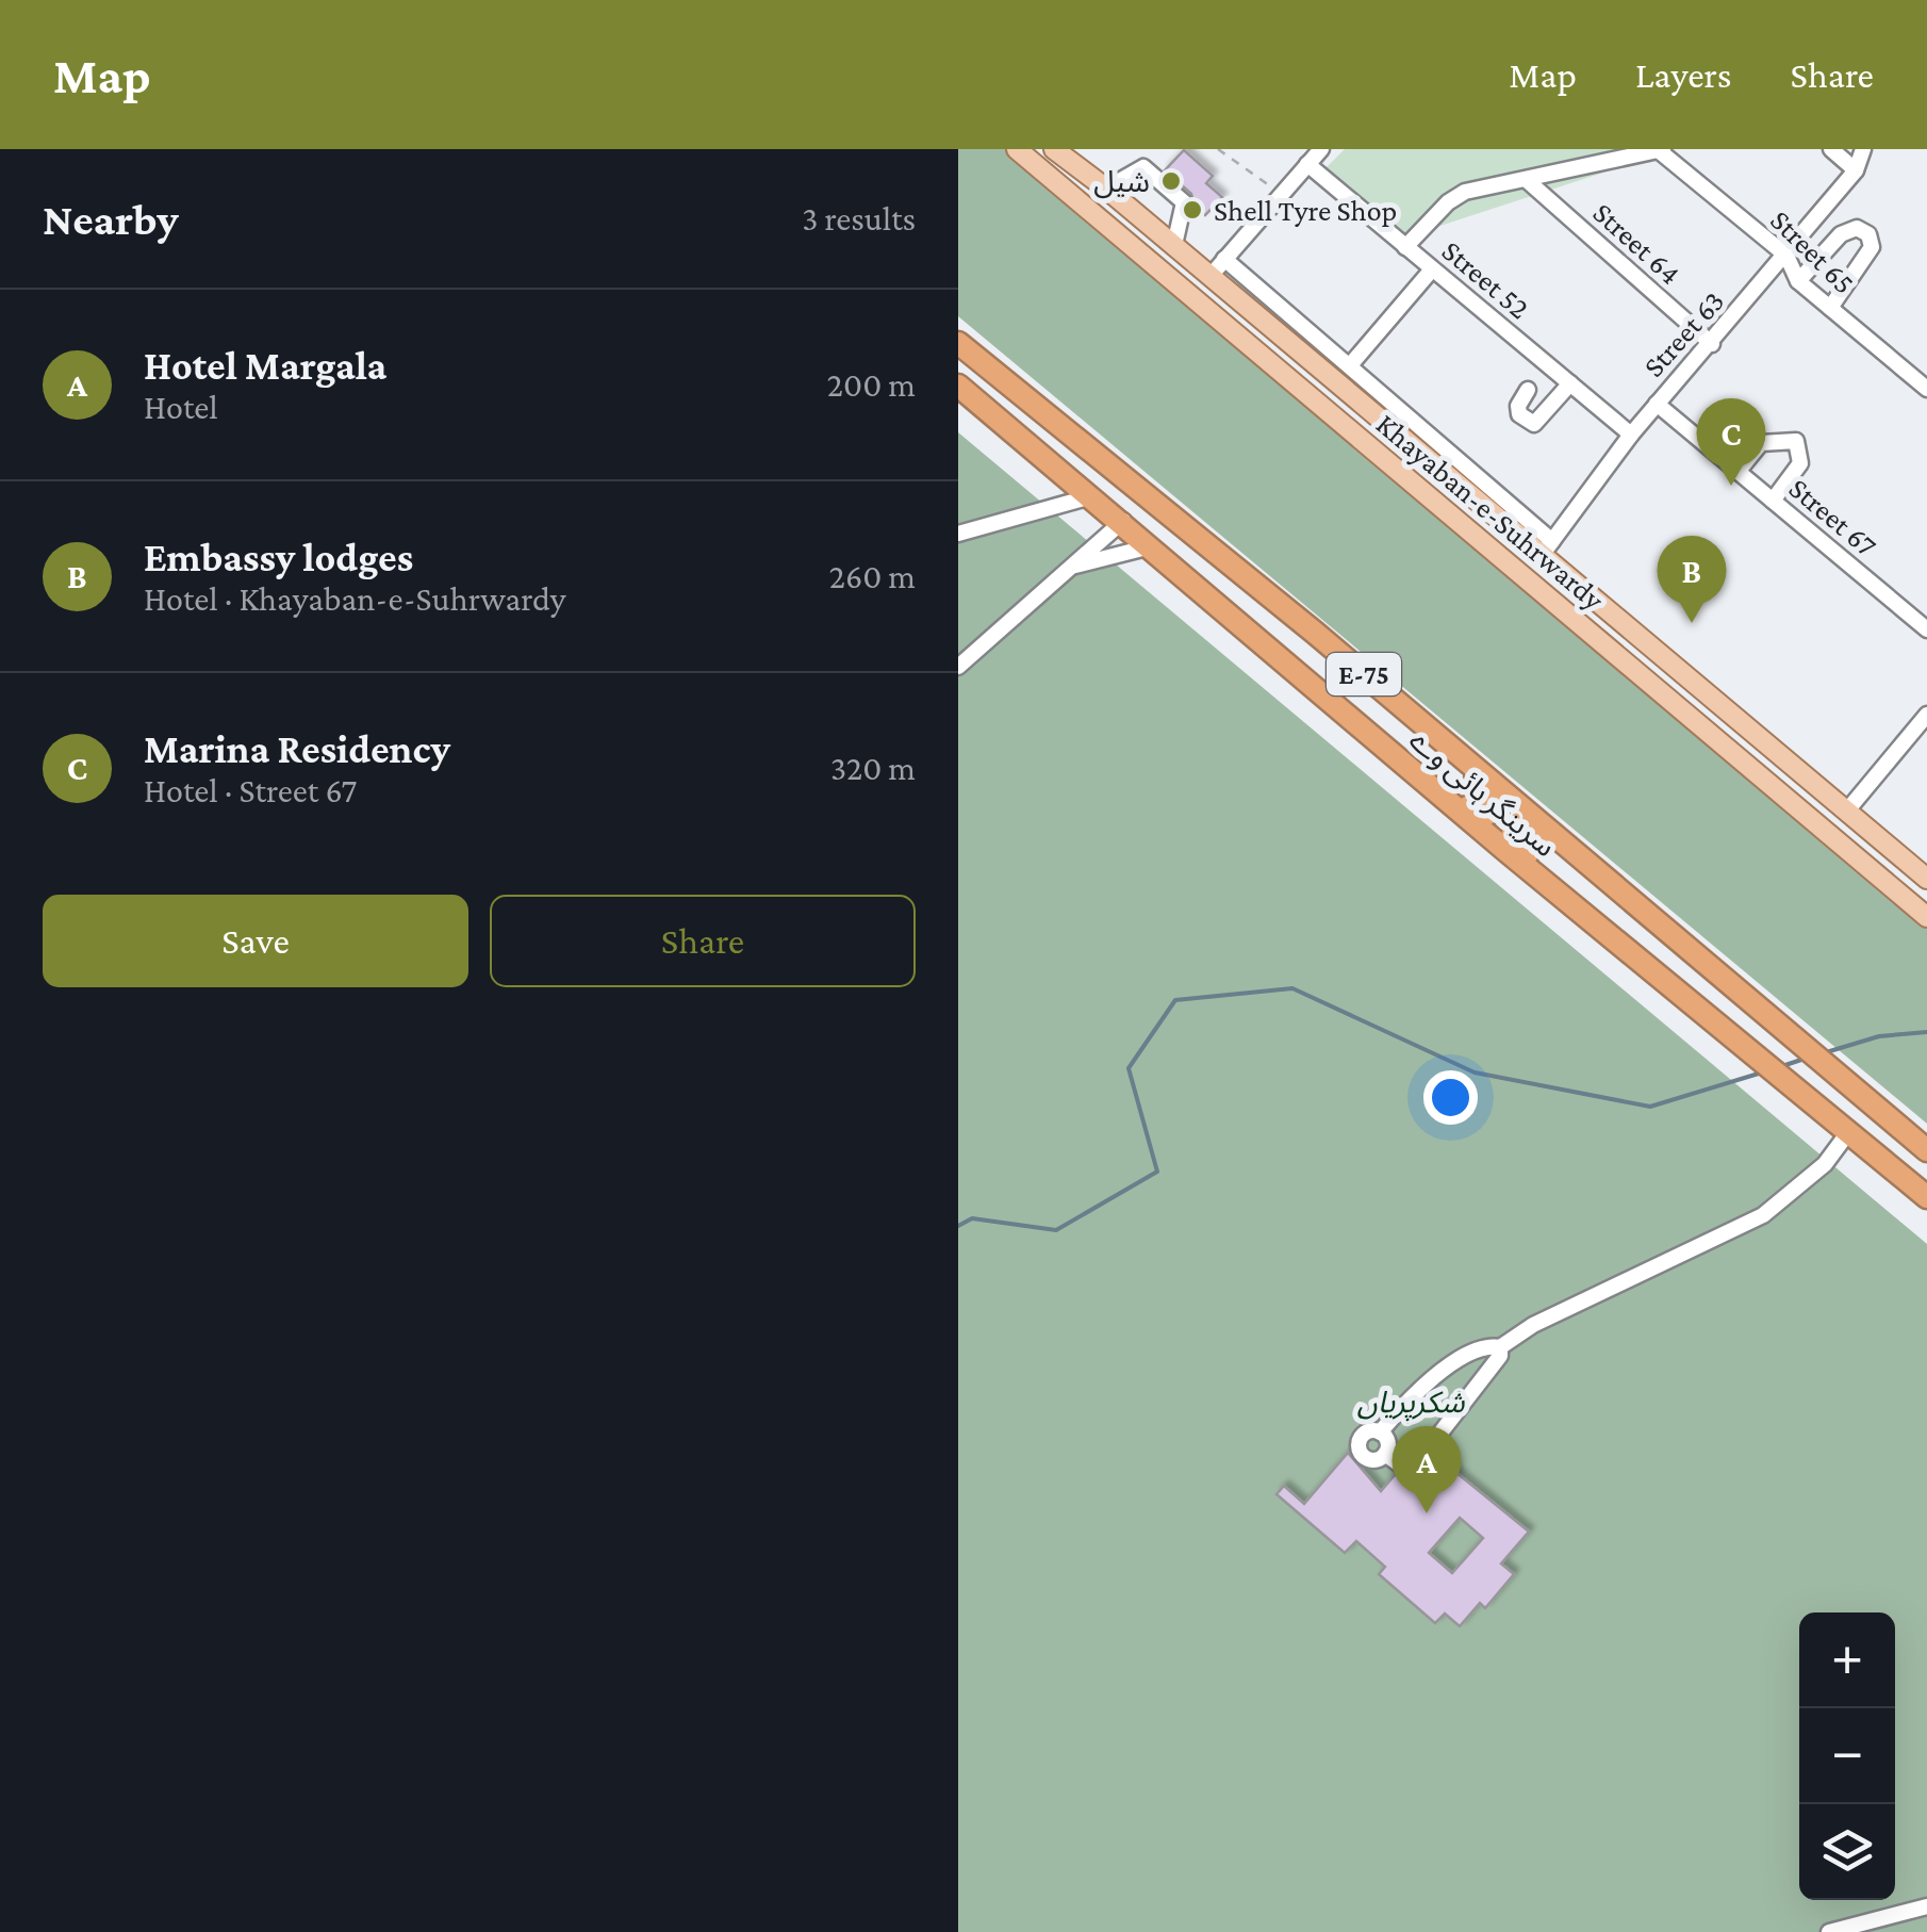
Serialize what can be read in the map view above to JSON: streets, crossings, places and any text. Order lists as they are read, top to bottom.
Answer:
{
  "streets": {
    "highway": ["E-75", "سرینگر ہائی وے"],
    "main road": ["Khayaban-e-Suhrwardy"],
    "street": [
      "Street 64",
      "Street 65",
      "Street 52",
      "Street 63",
      "Street 67"
    ]
  },
  "crossings": [
    ["Street 64", "Street 63"],
    ["Street 65", "Street 63"],
    ["Street 52", "Street 63"],
    ["Street 63", "Khayaban-e-Suhrwardy"],
    ["Street 63", "Street 67"]
  ],
  "parks": ["شکرپریاں"],
  "places": ["شیل", "Shell Tyre Shop"],
  "page": {
    "header": "Map",
    "nav": ["Map", "Layers", "Share"],
    "heading": ["Nearby", "3 results"],
    "list": [
      {
        "mark": "A",
        "name": "Hotel Margala",
        "note": "Hotel",
        "value": "200 m"
      },
      {
        "mark": "B",
        "name": "Embassy lodges",
        "note": "Hotel · Khayaban-e-Suhrwardy",
        "value": "260 m"
      },
      {
        "mark": "C",
        "name": "Marina Residency",
        "note": "Hotel · Street 67",
        "value": "320 m"
      }
    ],
    "pins": ["C", "B", "A"],
    "buttons": ["Save", "Share"],
    "map_buttons": ["+", "−"]
  }
}
